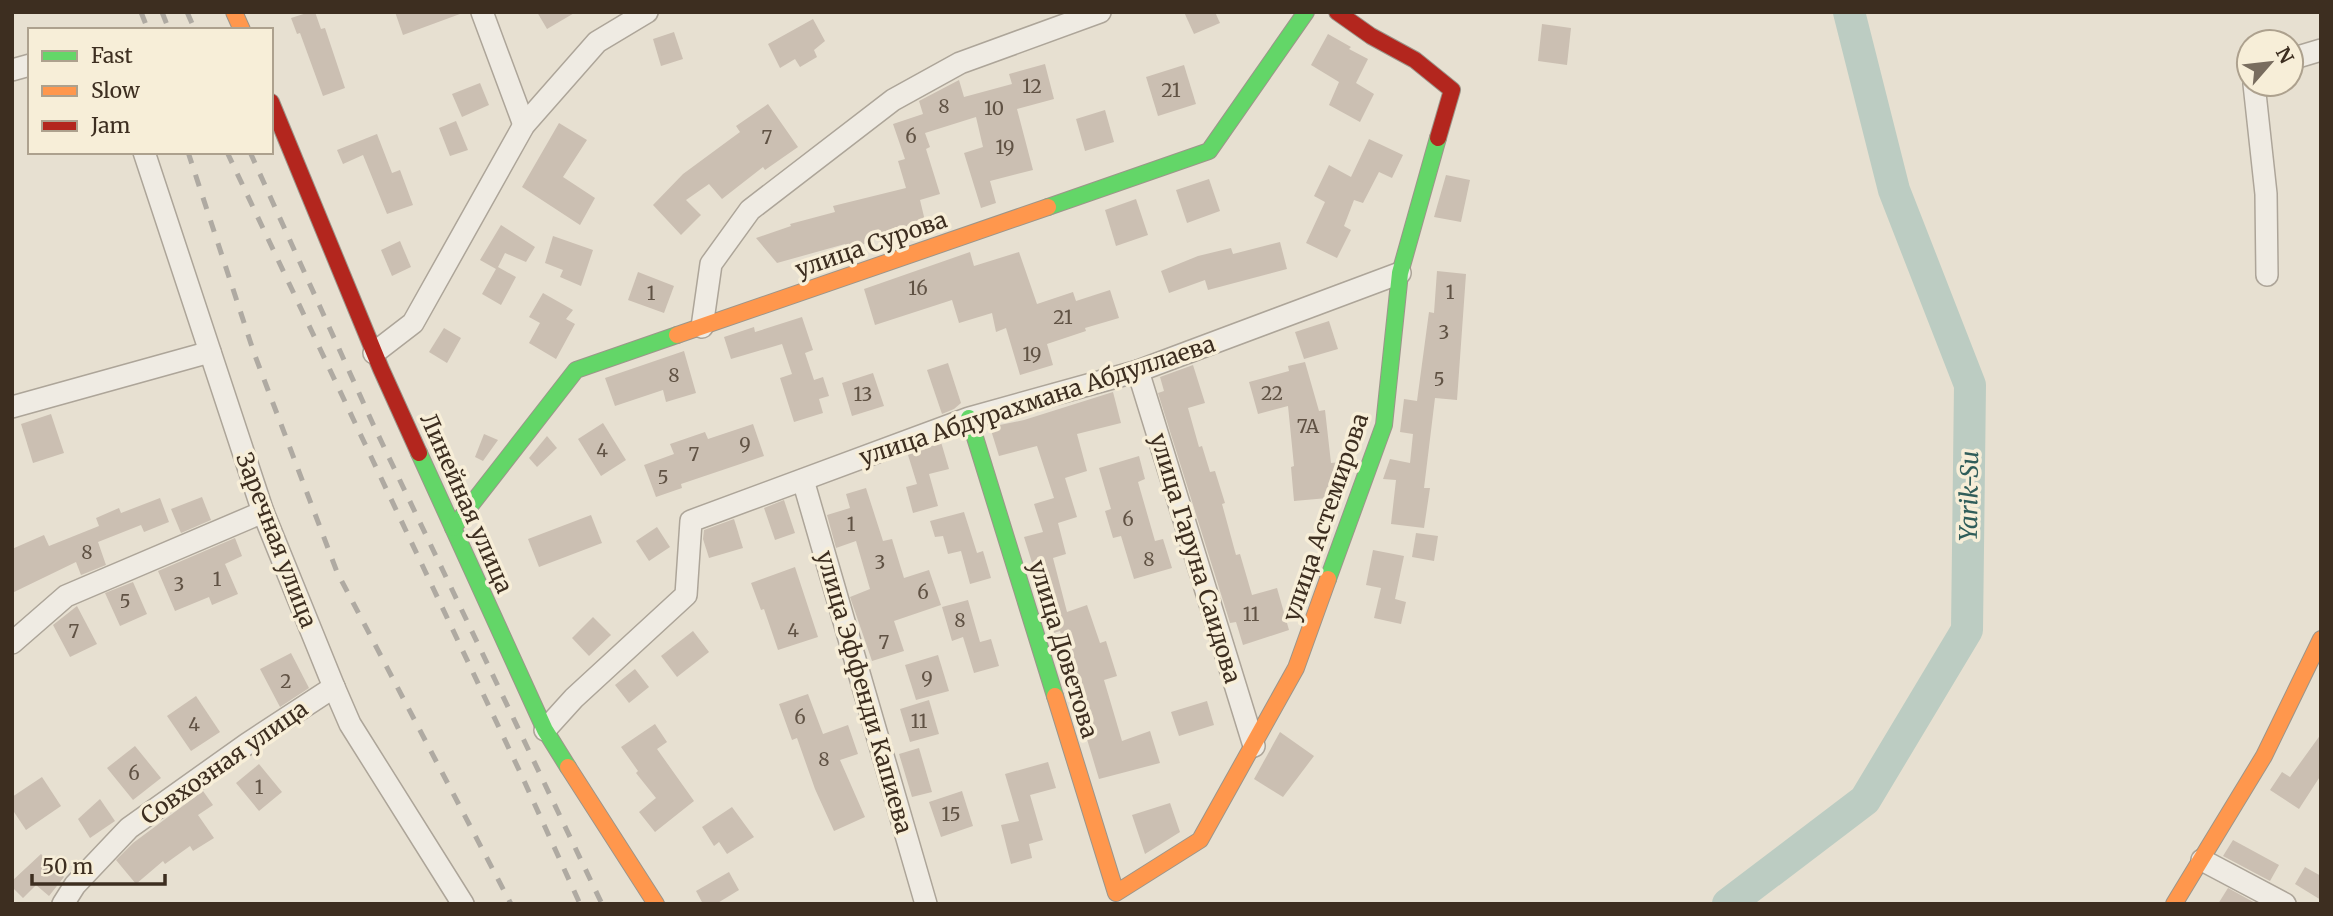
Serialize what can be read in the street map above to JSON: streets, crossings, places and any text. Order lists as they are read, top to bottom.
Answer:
{
  "streets": {
    "street": [
      "улица Сурова",
      "улица Абдурахмана Абдуллаева",
      "Линейная улица",
      "улица Астемирова",
      "Заречная улица",
      "улица Гаруна Саидова",
      "улица Доветова",
      "улица Эффенди Капиева",
      "Совхозная улица"
    ]
  },
  "crossings": [
    ["улица Сурова", "Линейная улица"],
    ["улица Абдурахмана Абдуллаева", "Линейная улица"],
    ["улица Абдурахмана Абдуллаева", "улица Астемирова"],
    ["улица Абдурахмана Абдуллаева", "улица Гаруна Саидова"],
    ["улица Абдурахмана Абдуллаева", "улица Доветова"],
    ["улица Абдурахмана Абдуллаева", "улица Эффенди Капиева"],
    ["улица Астемирова", "улица Гаруна Саидова"],
    ["улица Астемирова", "улица Доветова"],
    ["Заречная улица", "Совхозная улица"]
  ],
  "water": ["Yarik-Su"],
  "house_numbers": [
    "12",
    "21",
    "8",
    "10",
    "6",
    "7",
    "19",
    "16",
    "1",
    "1",
    "21",
    "3",
    "19",
    "8",
    "5",
    "22",
    "13",
    "7А",
    "9",
    "4",
    "7",
    "5",
    "6",
    "1",
    "8",
    "8",
    "3",
    "1",
    "3",
    "6",
    "5",
    "11",
    "8",
    "4",
    "7",
    "7",
    "9",
    "2",
    "6",
    "11",
    "4",
    "8",
    "6",
    "1",
    "15"
  ],
  "legend": ["Fast", "Slow", "Jam"],
  "scale_bar": "50 m",
  "north": "top right"
}
